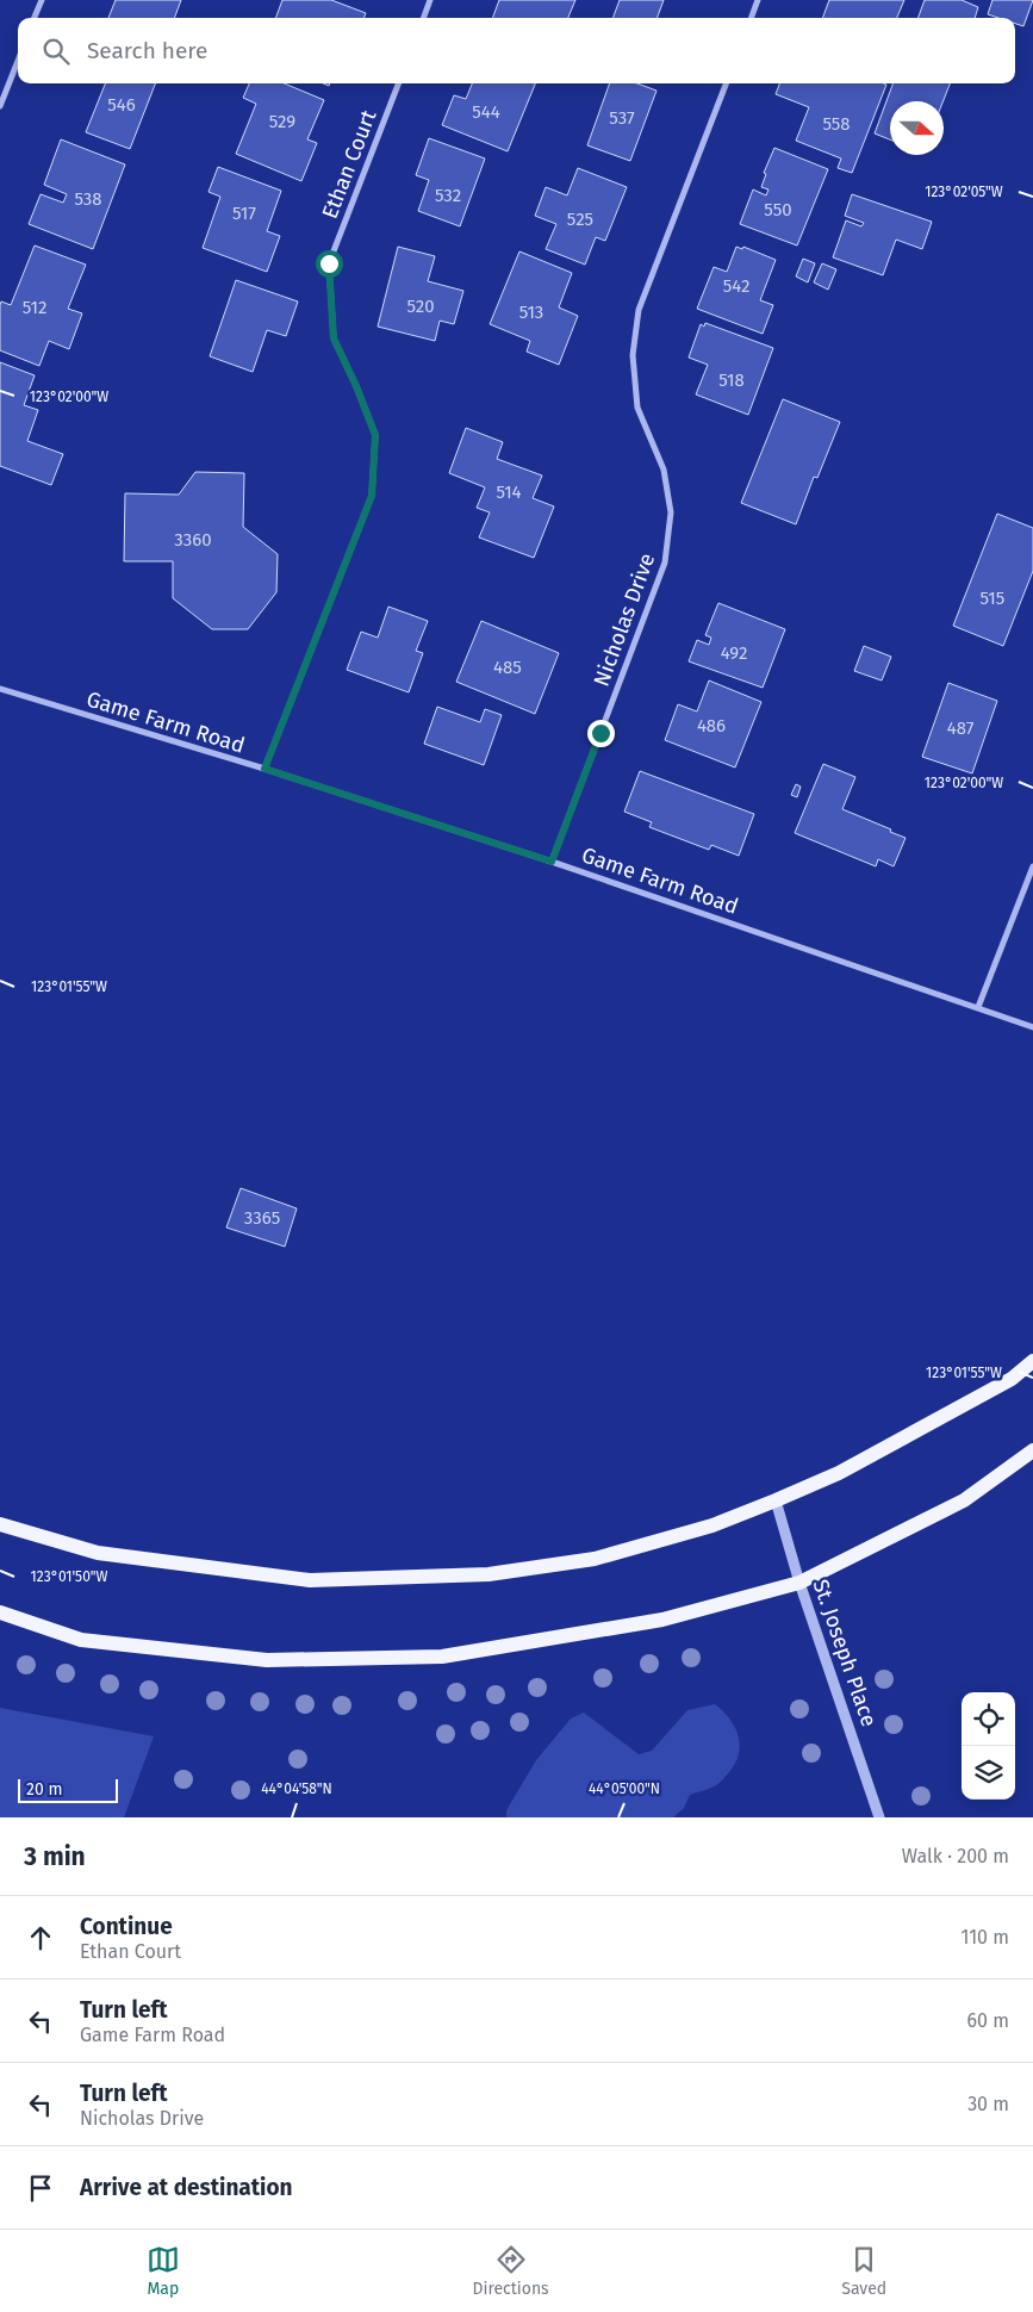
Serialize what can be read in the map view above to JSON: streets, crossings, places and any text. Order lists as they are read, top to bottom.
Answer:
{
  "streets": {
    "street": [
      "Ethan Court",
      "Nicholas Drive",
      "Game Farm Road",
      "St. Joseph Place"
    ]
  },
  "crossings": [
    ["Ethan Court", "Game Farm Road"],
    ["Nicholas Drive", "Game Farm Road"]
  ],
  "house_numbers": [
    "546",
    "544",
    "537",
    "529",
    "558",
    "532",
    "538",
    "550",
    "517",
    "525",
    "542",
    "520",
    "512",
    "513",
    "518",
    "514",
    "3360",
    "515",
    "492",
    "485",
    "486",
    "487",
    "3365"
  ],
  "scale_bar": "20 m",
  "north": "right",
  "page": {
    "search": "Search here",
    "scale": "20 m",
    "heading": ["3 min", "Walk · 200 m"],
    "list": [
      ["Continue", "Ethan Court", "110 m"],
      ["Turn left", "Game Farm Road", "60 m"],
      ["Turn left", "Nicholas Drive", "30 m"],
      "Arrive at destination"
    ],
    "nav": ["Map", "Directions", "Saved"]
  },
  "coordinates": [
    "123°02'05\"W",
    "123°02'00\"W",
    "123°01'55\"W",
    "123°01'50\"W",
    "44°04'58\"N",
    "44°05'00\"N"
  ]
}
